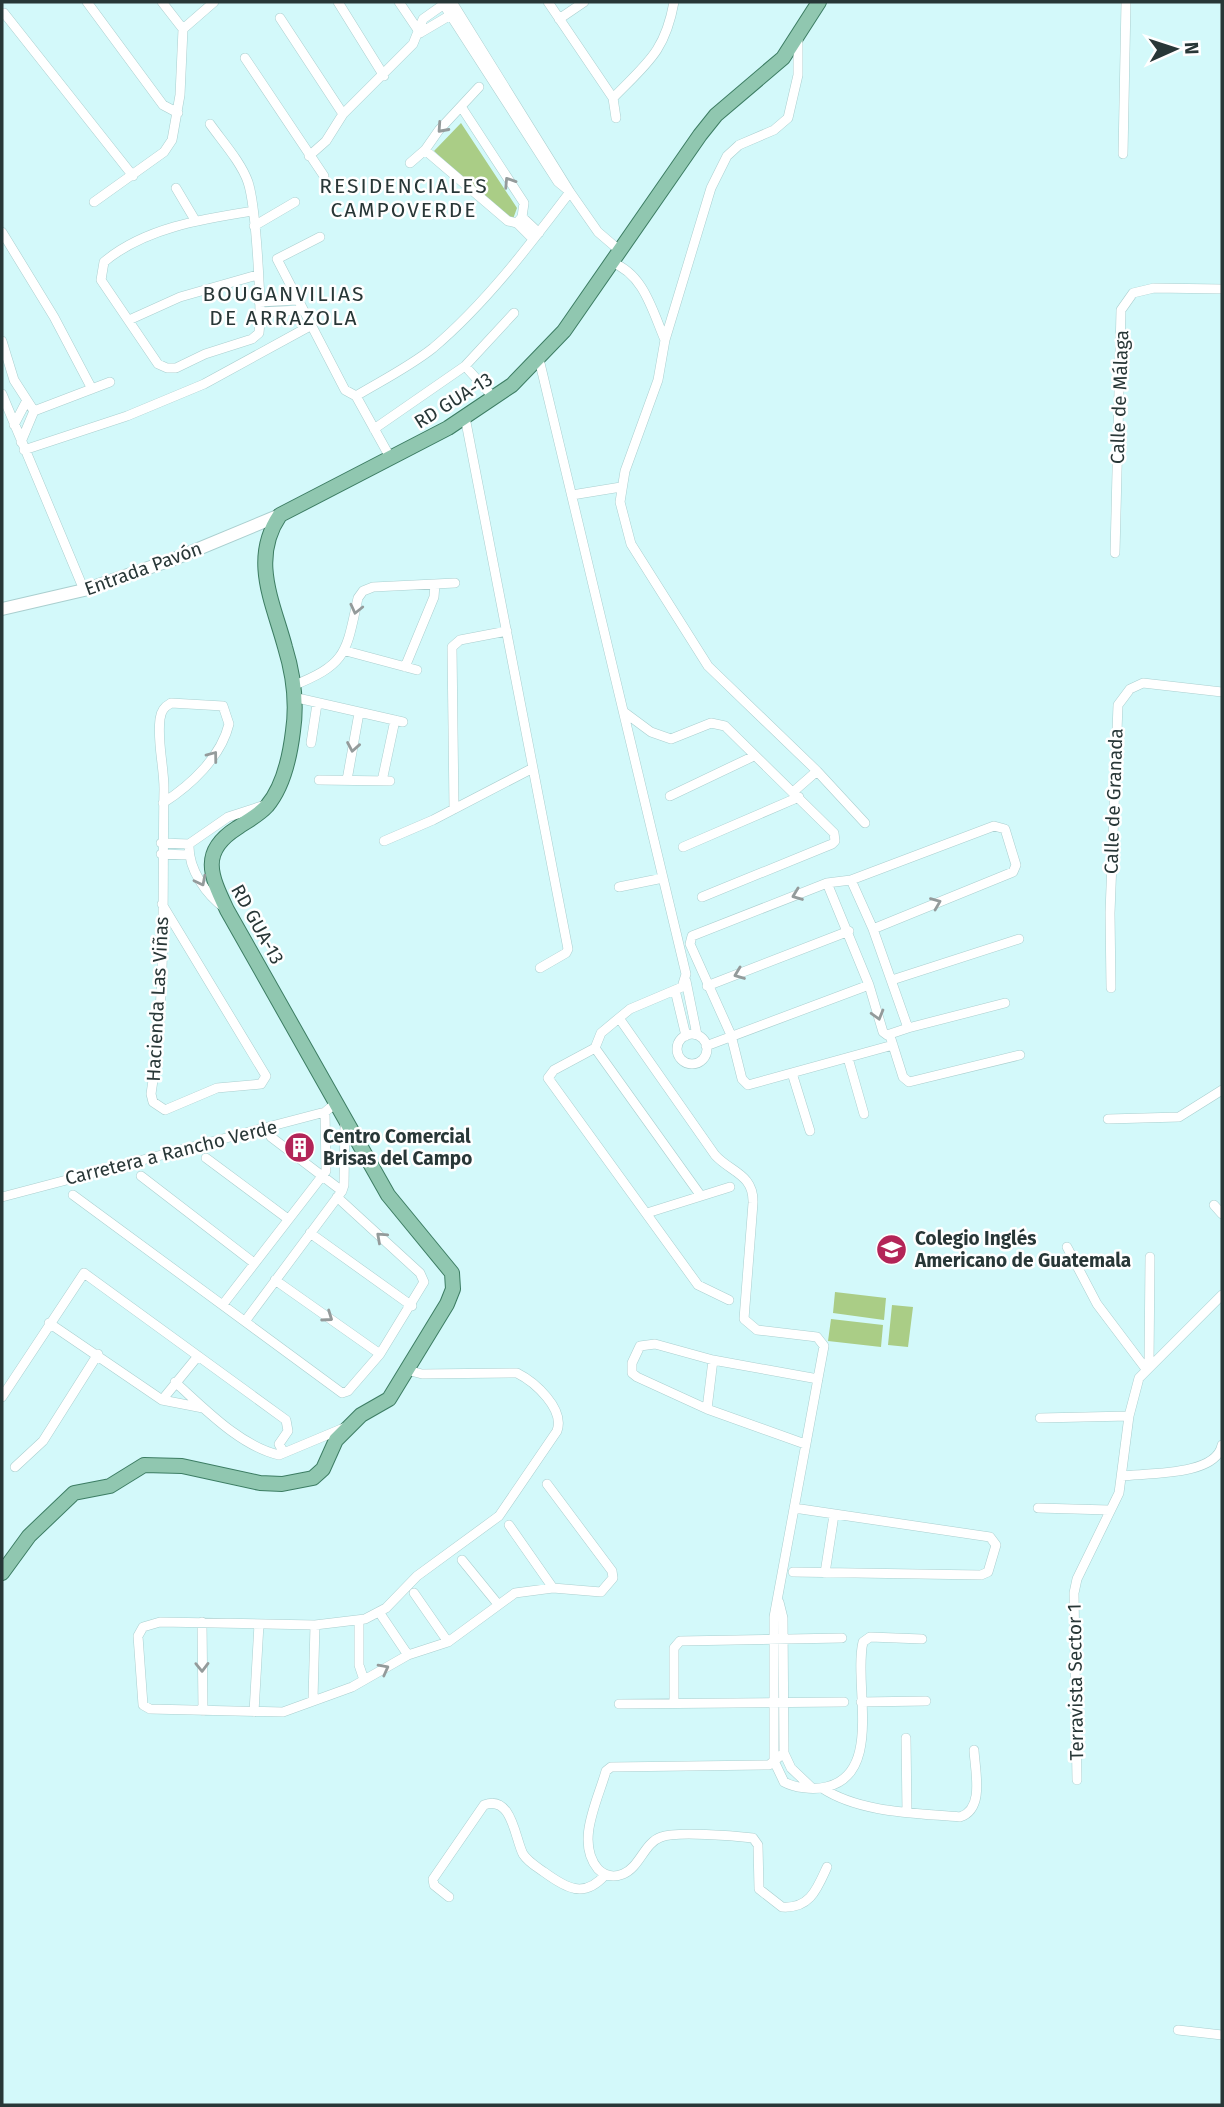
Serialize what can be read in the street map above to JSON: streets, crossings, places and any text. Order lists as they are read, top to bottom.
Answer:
{
  "streets": {
    "main road": ["RD GUA-13"],
    "street": [
      "Calle de Málaga",
      "Entrada Pavón",
      "Calle de Granada",
      "Hacienda Las Viñas",
      "Carretera a Rancho Verde",
      "Terravista Sector 1"
    ]
  },
  "crossings": [
    ["RD GUA-13", "Entrada Pavón"]
  ],
  "districts": ["RESIDENCIALES CAMPOVERDE", "BOUGANVILIAS DE ARRAZOLA"],
  "places": {
    "building": ["Centro Comercial Brisas del Campo"],
    "school or university": ["Colegio Inglés Americano de Guatemala"]
  },
  "north": "right"
}
